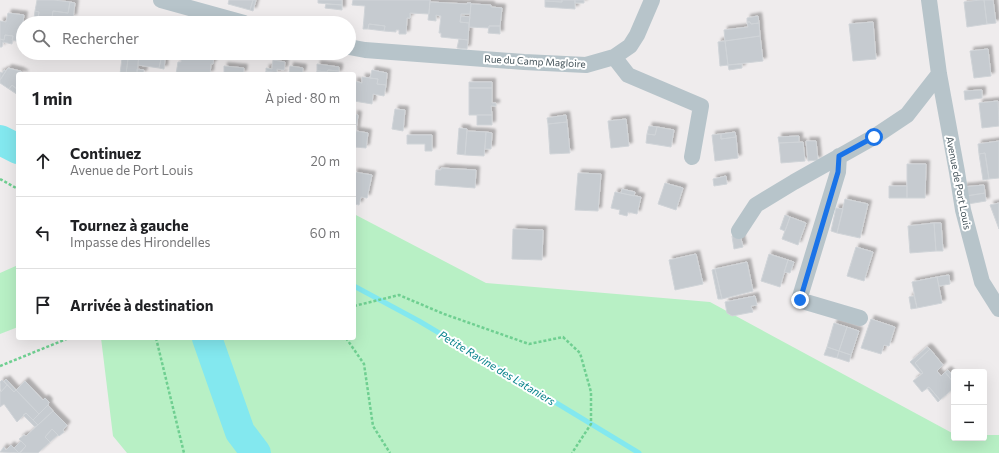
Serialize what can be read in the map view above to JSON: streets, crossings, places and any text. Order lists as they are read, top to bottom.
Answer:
{
  "streets": {
    "street": ["Rue du Camp Magloire", "Avenue de Port Louis"]
  },
  "water": ["Petite Ravine des Lataniers"],
  "page": {
    "search": "Rechercher",
    "heading": ["1 min", "À pied · 80 m"],
    "list": [
      ["Continuez", "Avenue de Port Louis", "20 m"],
      ["Tournez à gauche", "Impasse des Hirondelles", "60 m"],
      "Arrivée à destination"
    ],
    "map_buttons": ["+", "−"]
  }
}
